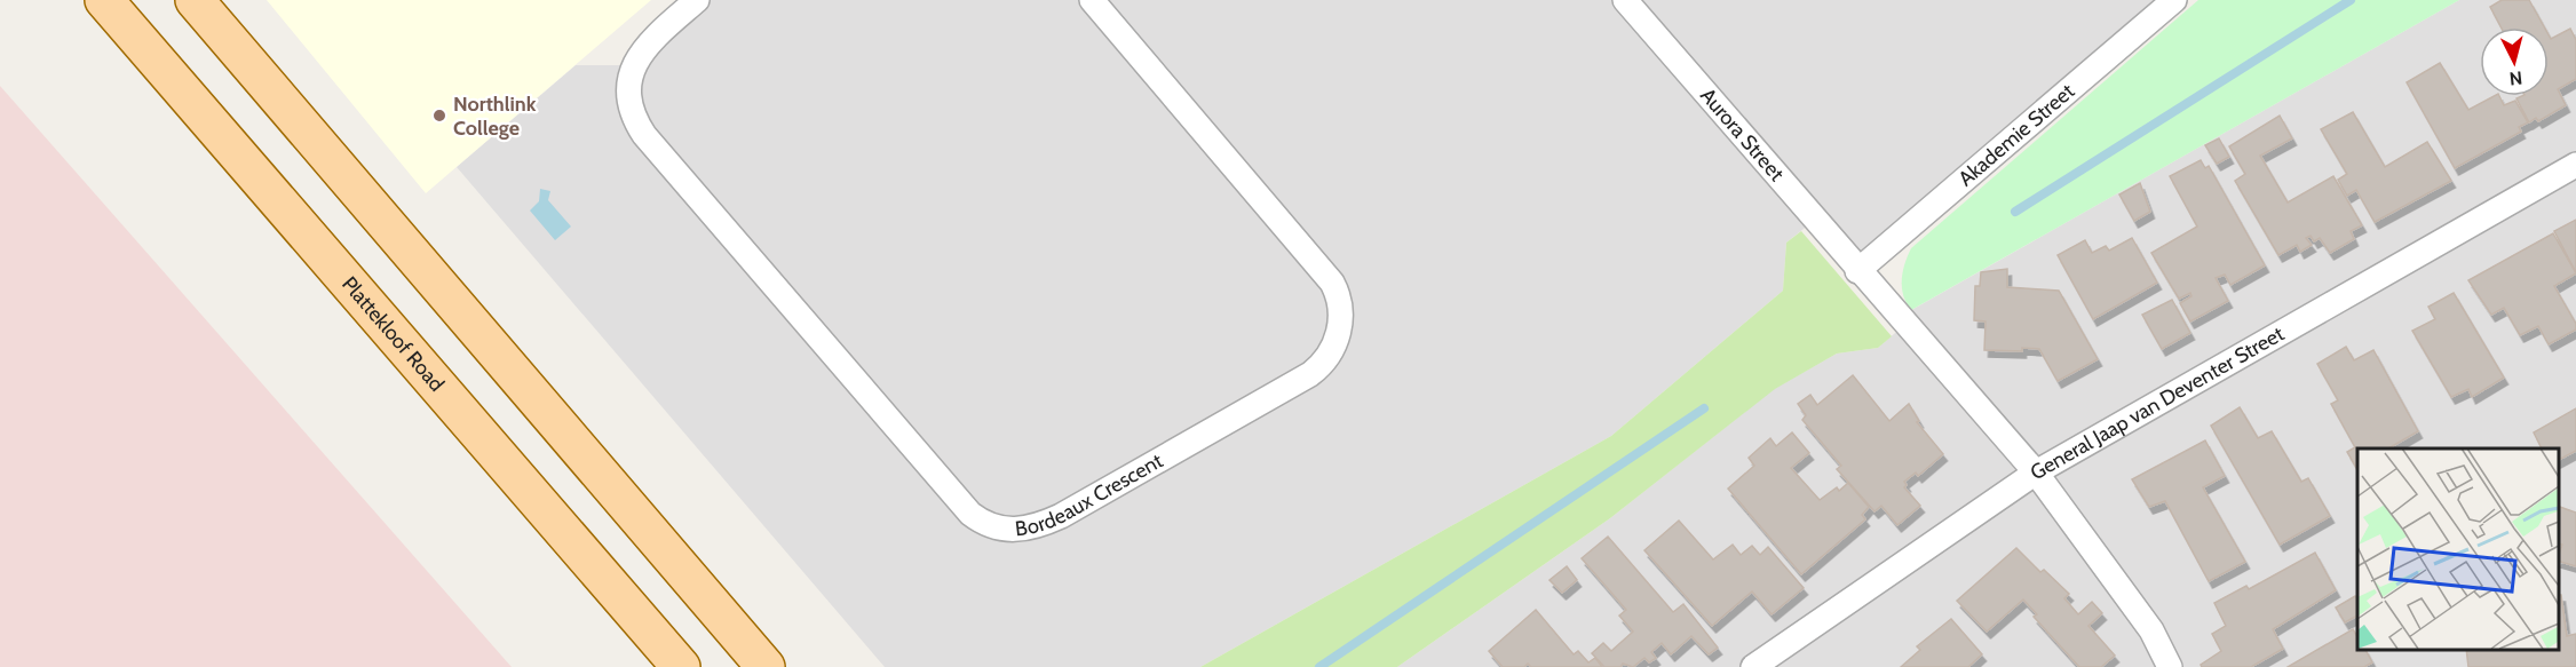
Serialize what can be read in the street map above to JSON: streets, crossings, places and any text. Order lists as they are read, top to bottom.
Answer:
{
  "streets": {
    "main road": ["Plattekloof Road"],
    "street": [
      "Aurora Street",
      "Akademie Street",
      "General Jaap van Deventer Street",
      "Bordeaux Crescent"
    ]
  },
  "crossings": [
    ["Aurora Street", "Akademie Street"],
    ["Aurora Street", "General Jaap van Deventer Street"]
  ],
  "places": ["Northlink College"],
  "north": "bottom"
}
